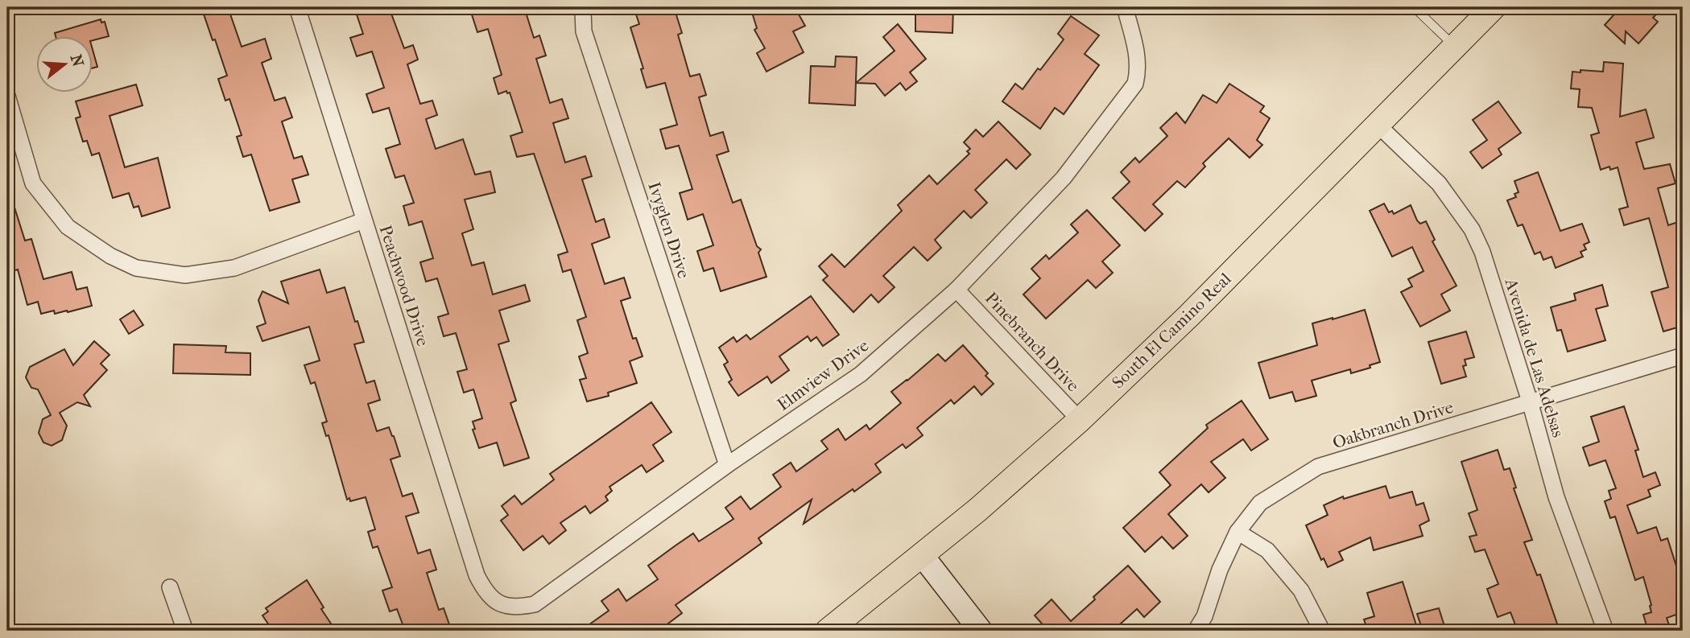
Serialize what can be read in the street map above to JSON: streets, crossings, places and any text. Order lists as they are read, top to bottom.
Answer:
{
  "streets": {
    "main road": ["South El Camino Real"],
    "street": [
      "Ivyglen Drive",
      "Peachwood Drive",
      "Pinebranch Drive",
      "Avenida de Las Adelsas",
      "Elmview Drive",
      "Oakbranch Drive"
    ]
  },
  "crossings": [
    ["Ivyglen Drive", "Elmview Drive"],
    ["Peachwood Drive", "Elmview Drive"],
    ["South El Camino Real", "Pinebranch Drive"],
    ["South El Camino Real", "Avenida de Las Adelsas"],
    ["Pinebranch Drive", "Elmview Drive"],
    ["Avenida de Las Adelsas", "Oakbranch Drive"]
  ],
  "north": "right"
}
